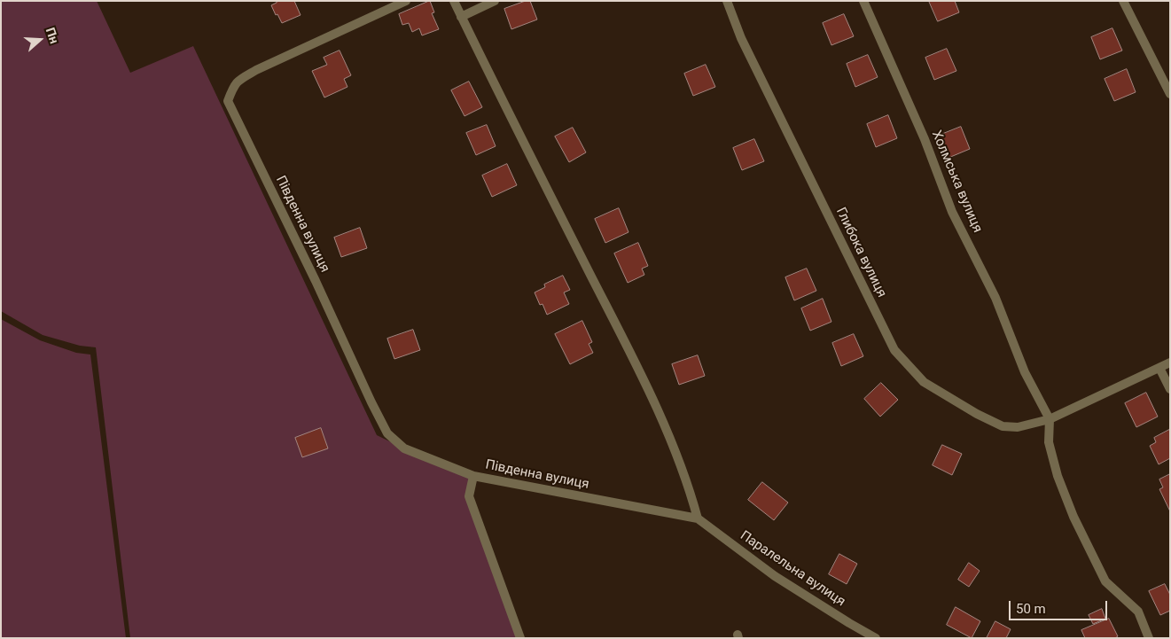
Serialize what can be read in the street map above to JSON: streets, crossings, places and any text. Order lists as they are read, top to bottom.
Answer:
{
  "streets": {
    "street": [
      "Холмська вулиця",
      "Південна вулиця",
      "Глибока вулиця",
      "Паралельна вулиця"
    ]
  },
  "crossings": [
    ["Холмська вулиця", "Глибока вулиця"],
    ["Південна вулиця", "Паралельна вулиця"]
  ],
  "scale_bar": "50 m",
  "north": "right"
}
